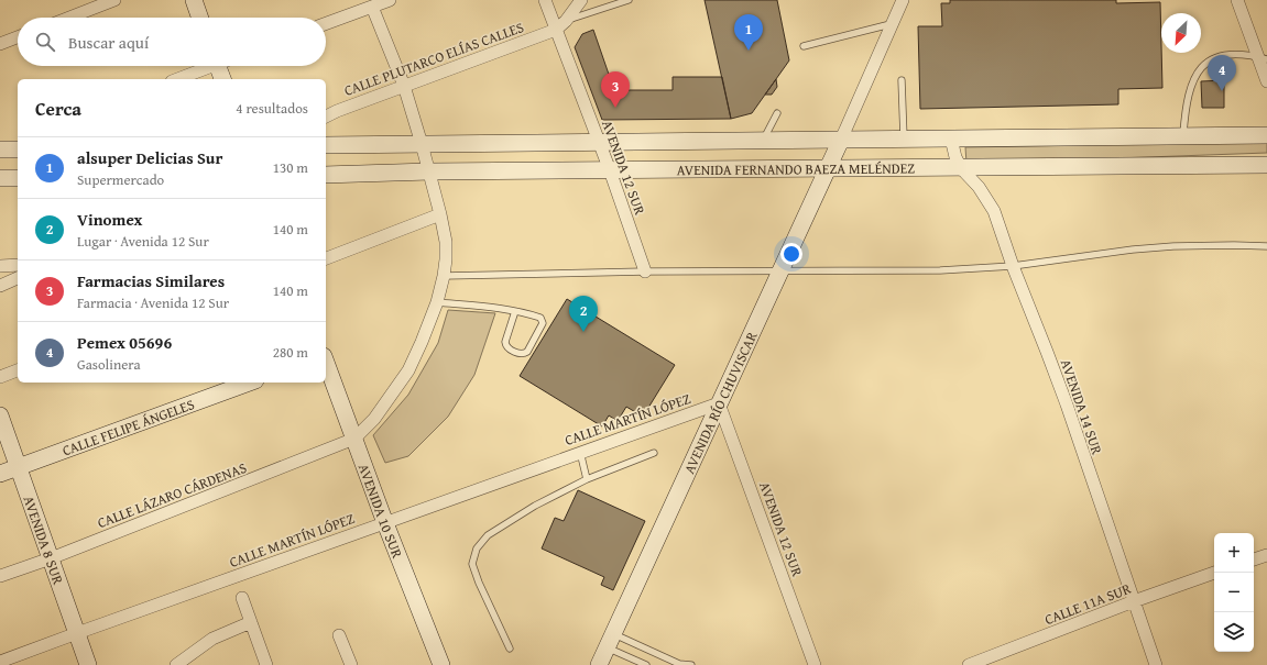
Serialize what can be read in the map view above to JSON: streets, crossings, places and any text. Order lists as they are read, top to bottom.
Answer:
{
  "streets": {
    "main road": [
      "AVENIDA FERNANDO BAEZA MELÉNDEZ",
      "AVENIDA RÍO CHUVISCAR",
      "CALLE FELIPE ÁNGELES",
      "AVENIDA 10 SUR",
      "AVENIDA 8 SUR"
    ],
    "street": [
      "CALLE PLUTARCO ELÍAS CALLES",
      "AVENIDA 12 SUR",
      "AVENIDA 14 SUR",
      "CALLE MARTÍN LÓPEZ",
      "CALLE LÁZARO CÁRDENAS",
      "CALLE 11A SUR"
    ]
  },
  "crossings": [
    ["CALLE PLUTARCO ELÍAS CALLES", "AVENIDA 12 SUR"],
    ["AVENIDA 12 SUR", "AVENIDA FERNANDO BAEZA MELÉNDEZ"],
    ["AVENIDA 12 SUR", "AVENIDA RÍO CHUVISCAR"],
    ["AVENIDA 12 SUR", "CALLE MARTÍN LÓPEZ"],
    ["AVENIDA FERNANDO BAEZA MELÉNDEZ", "AVENIDA RÍO CHUVISCAR"],
    ["AVENIDA FERNANDO BAEZA MELÉNDEZ", "AVENIDA 14 SUR"],
    ["AVENIDA RÍO CHUVISCAR", "CALLE MARTÍN LÓPEZ"],
    ["AVENIDA 14 SUR", "CALLE 11A SUR"],
    ["CALLE MARTÍN LÓPEZ", "AVENIDA 10 SUR"],
    ["CALLE MARTÍN LÓPEZ", "AVENIDA 8 SUR"],
    ["CALLE FELIPE ÁNGELES", "AVENIDA 8 SUR"],
    ["CALLE LÁZARO CÁRDENAS", "AVENIDA 10 SUR"],
    ["CALLE LÁZARO CÁRDENAS", "AVENIDA 8 SUR"]
  ],
  "north": "bottom left",
  "page": {
    "pins": [
      "1",
      "4",
      "3",
      "2"
    ],
    "search": "Buscar aquí",
    "heading": ["Cerca", "4 resultados"],
    "list": [
      {
        "mark": "1",
        "name": "alsuper Delicias Sur",
        "note": "Supermercado",
        "value": "130 m"
      },
      {
        "mark": "2",
        "name": "Vinomex",
        "note": "Lugar · Avenida 12 Sur",
        "value": "140 m"
      },
      {
        "mark": "3",
        "name": "Farmacias Similares",
        "note": "Farmacia · Avenida 12 Sur",
        "value": "140 m"
      },
      {
        "mark": "4",
        "name": "Pemex 05696",
        "note": "Gasolinera",
        "value": "280 m"
      }
    ],
    "map_buttons": ["+", "−"]
  }
}
